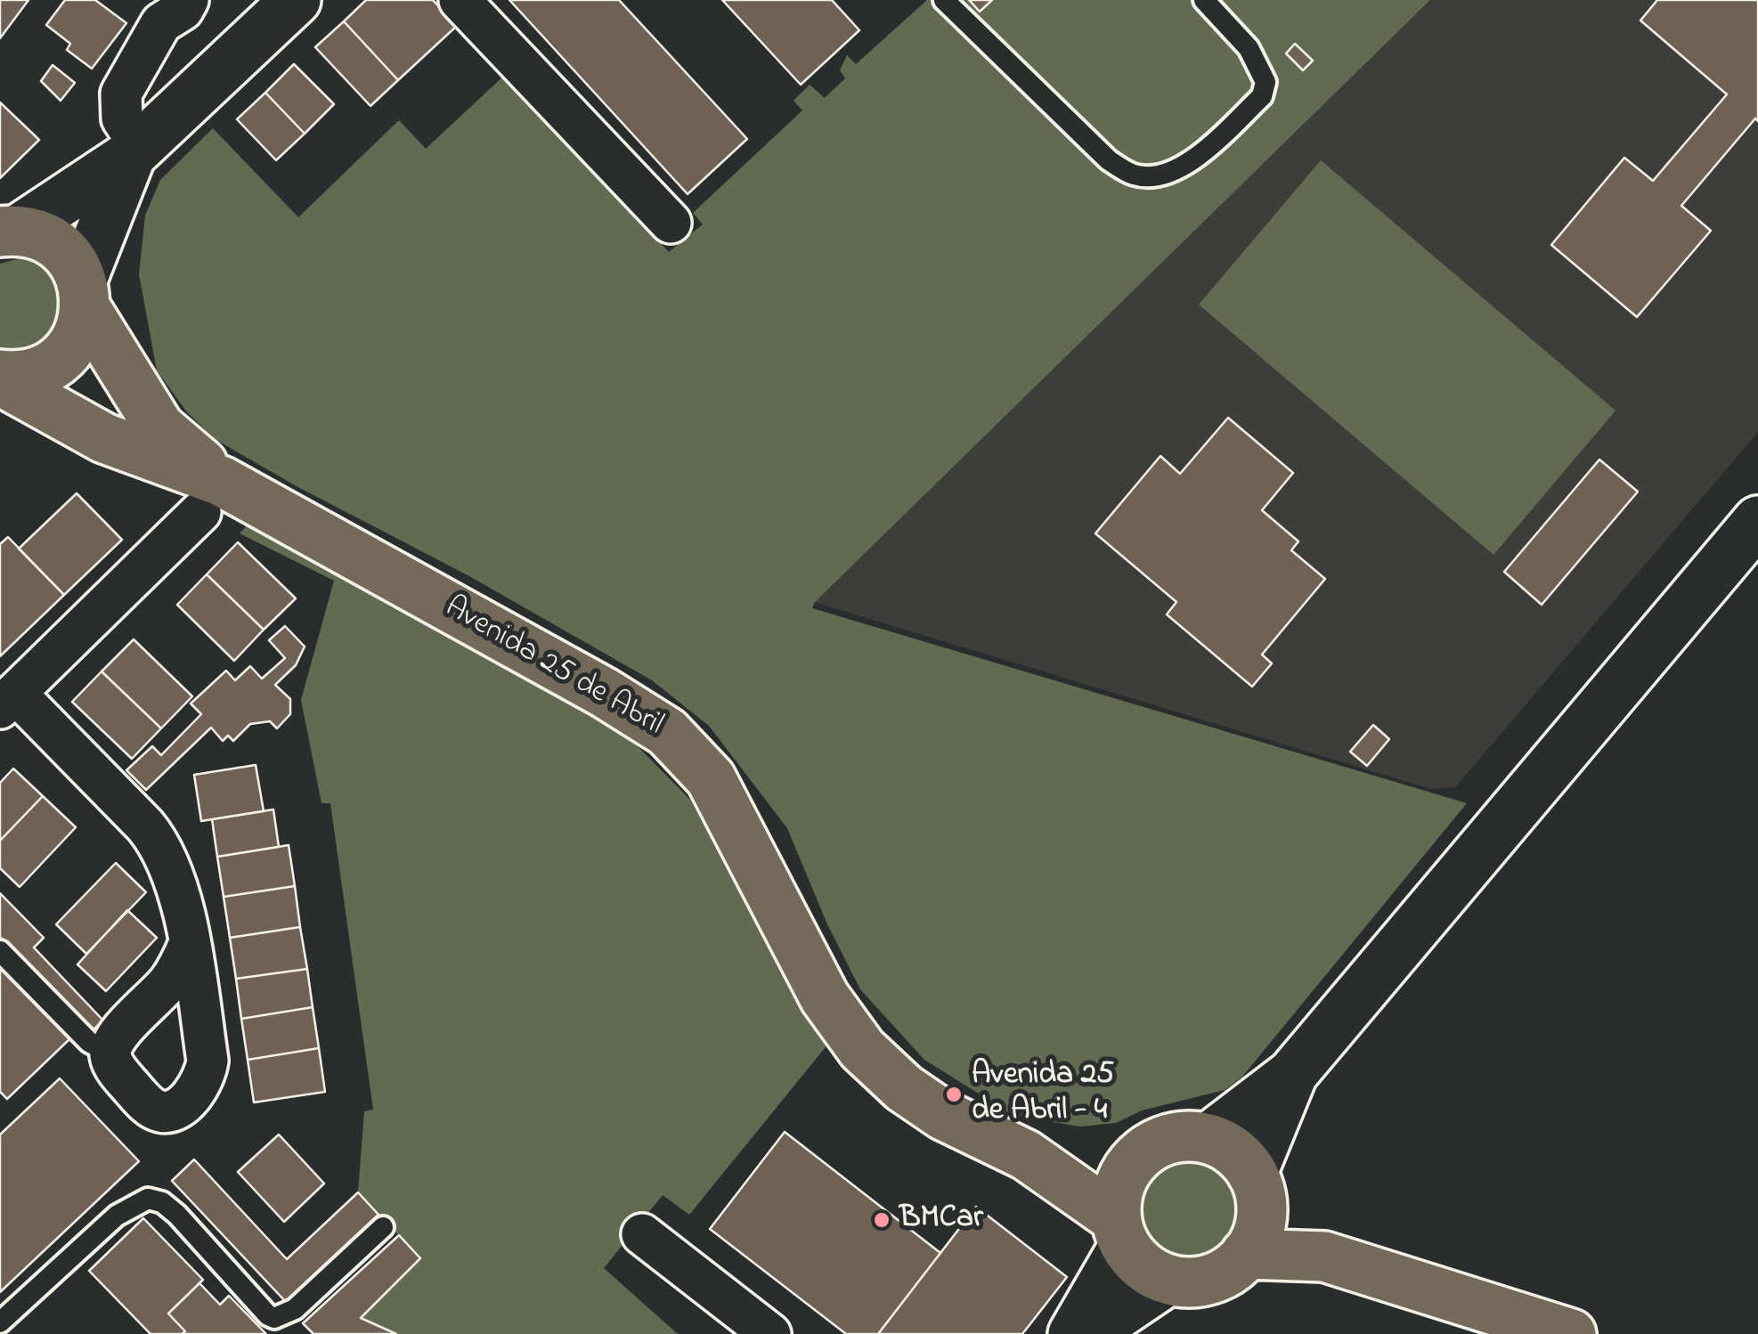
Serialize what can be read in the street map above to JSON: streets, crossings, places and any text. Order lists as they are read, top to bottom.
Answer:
{
  "streets": {
    "main road": ["Avenida 25 de Abril"]
  },
  "places": ["Avenida 25 de Abril - 4", "BMCar"]
}
